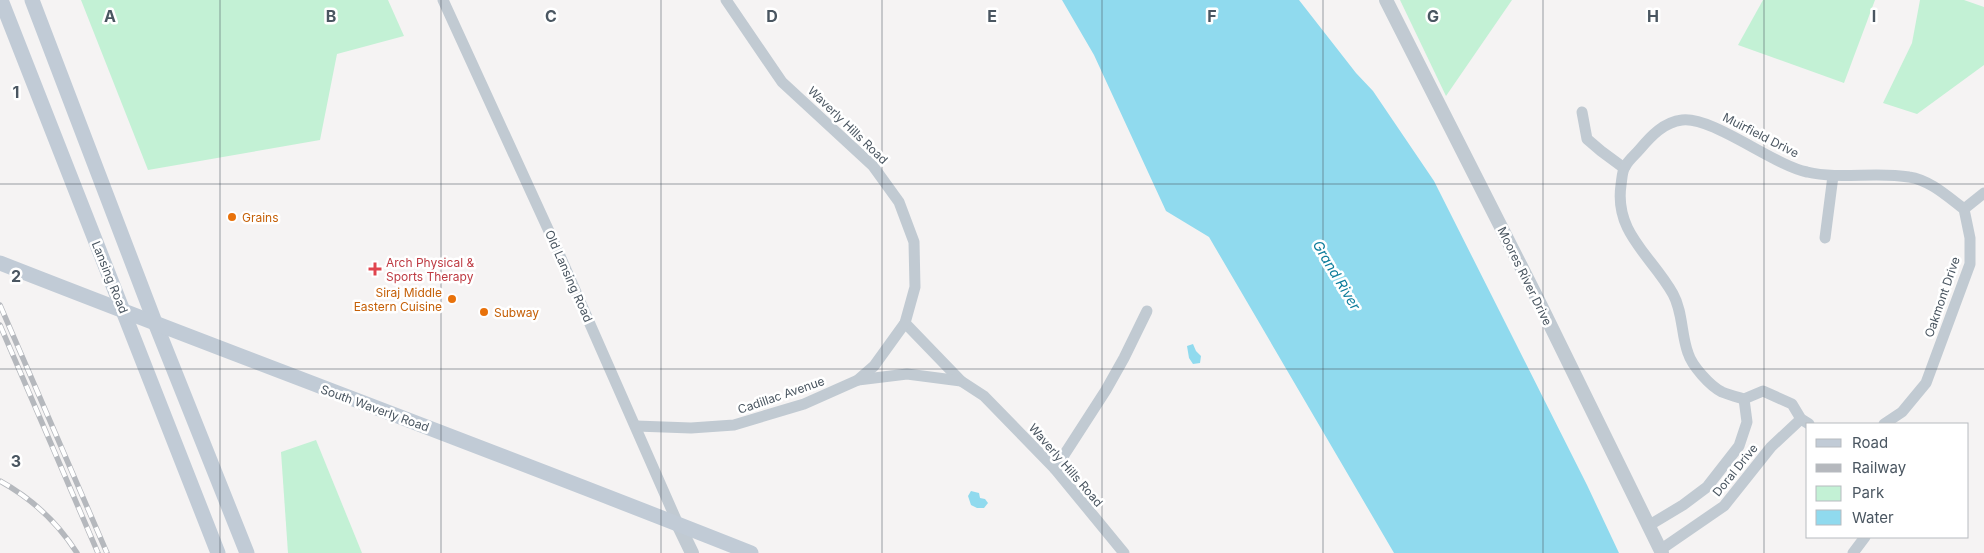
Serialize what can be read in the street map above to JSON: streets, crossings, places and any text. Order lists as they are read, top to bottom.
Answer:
{
  "streets": {
    "main road": ["Lansing Road", "South Waverly Road"],
    "street": [
      "Waverly Hills Road",
      "Muirfield Drive",
      "Old Lansing Road",
      "Moores River Drive",
      "Oakmont Drive",
      "Cadillac Avenue",
      "Doral Drive"
    ]
  },
  "crossings": [
    ["Waverly Hills Road", "Cadillac Avenue"],
    ["Old Lansing Road", "Cadillac Avenue"],
    ["Old Lansing Road", "South Waverly Road"],
    ["Moores River Drive", "Doral Drive"],
    ["Lansing Road", "South Waverly Road"]
  ],
  "water": ["Grand River"],
  "places": {
    "other": ["Grains", "Siraj Middle Eastern Cuisine", "Subway"],
    "health": ["Arch Physical & Sports Therapy"]
  },
  "legend": [
    "Road",
    "Railway",
    "Park",
    "Water"
  ],
  "grid": {
    "columns": [
      "A",
      "B",
      "C",
      "D",
      "E",
      "F",
      "G",
      "H",
      "I"
    ],
    "rows": ["1", "2", "3"]
  }
}
